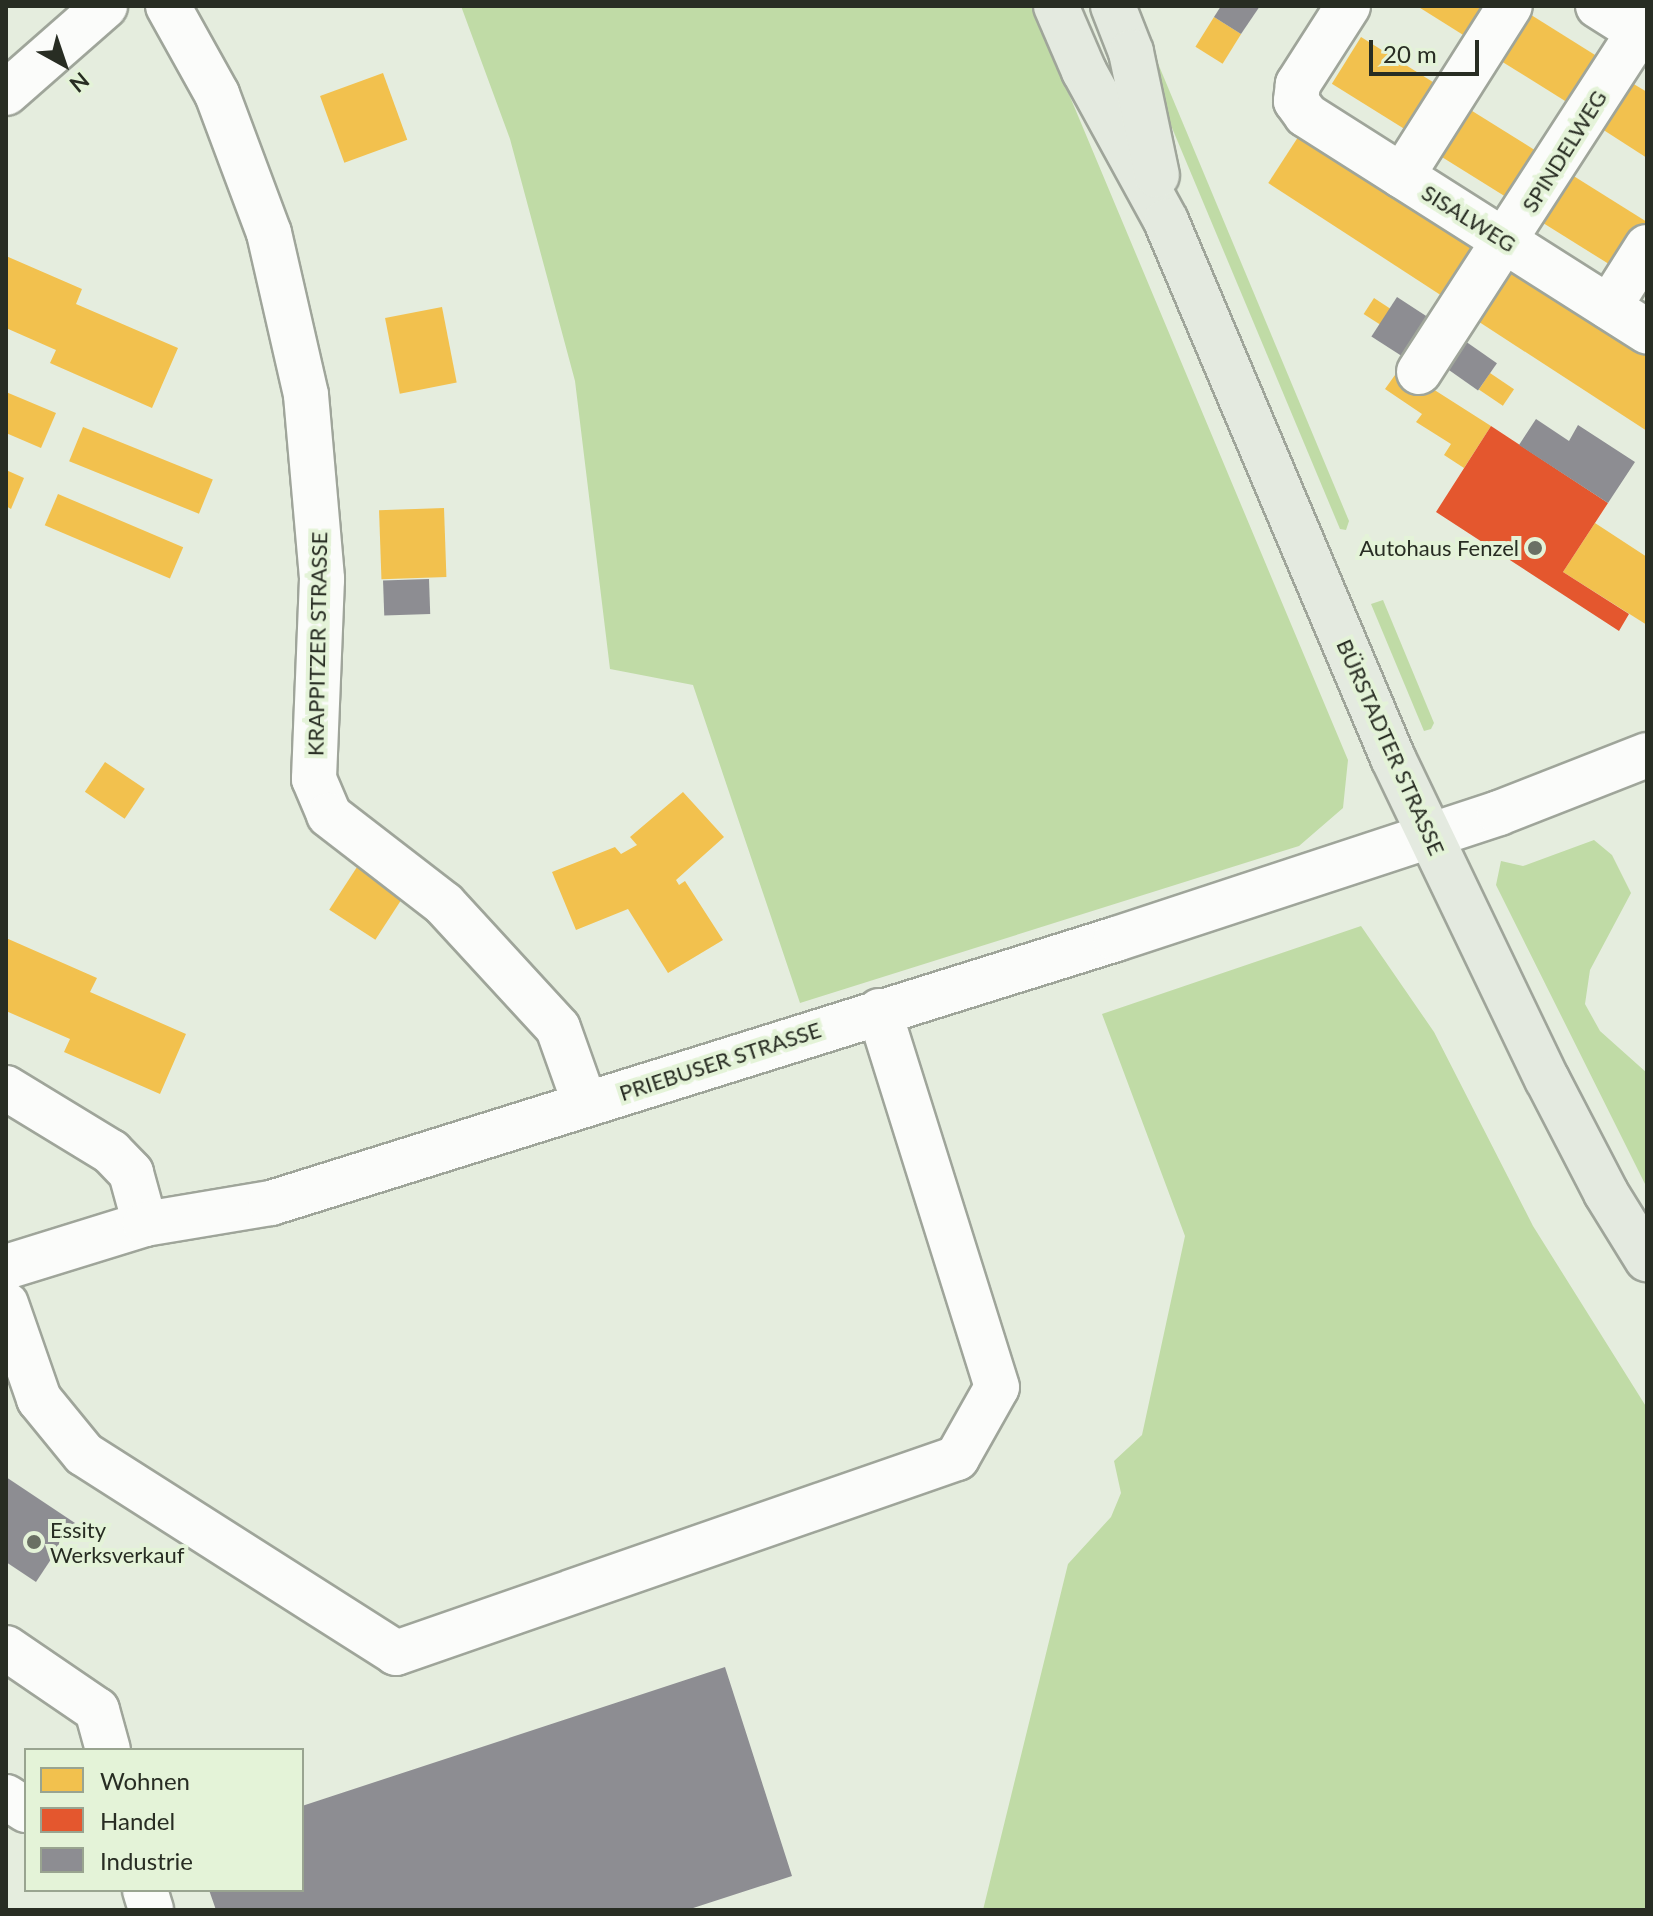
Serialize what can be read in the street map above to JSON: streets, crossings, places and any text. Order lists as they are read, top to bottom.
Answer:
{
  "streets": {
    "main road": ["BÜRSTADTER STRASSE"],
    "street": [
      "SPINDELWEG",
      "SISALWEG",
      "KRAPPITZER STRASSE",
      "PRIEBUSER STRASSE"
    ]
  },
  "crossings": [
    ["SPINDELWEG", "SISALWEG"],
    ["KRAPPITZER STRASSE", "PRIEBUSER STRASSE"],
    ["BÜRSTADTER STRASSE", "PRIEBUSER STRASSE"]
  ],
  "places": ["Autohaus Fenzel", "Essity Werksverkauf"],
  "legend": ["Wohnen", "Handel", "Industrie"],
  "scale_bar": "20 m",
  "north": "bottom right"
}
